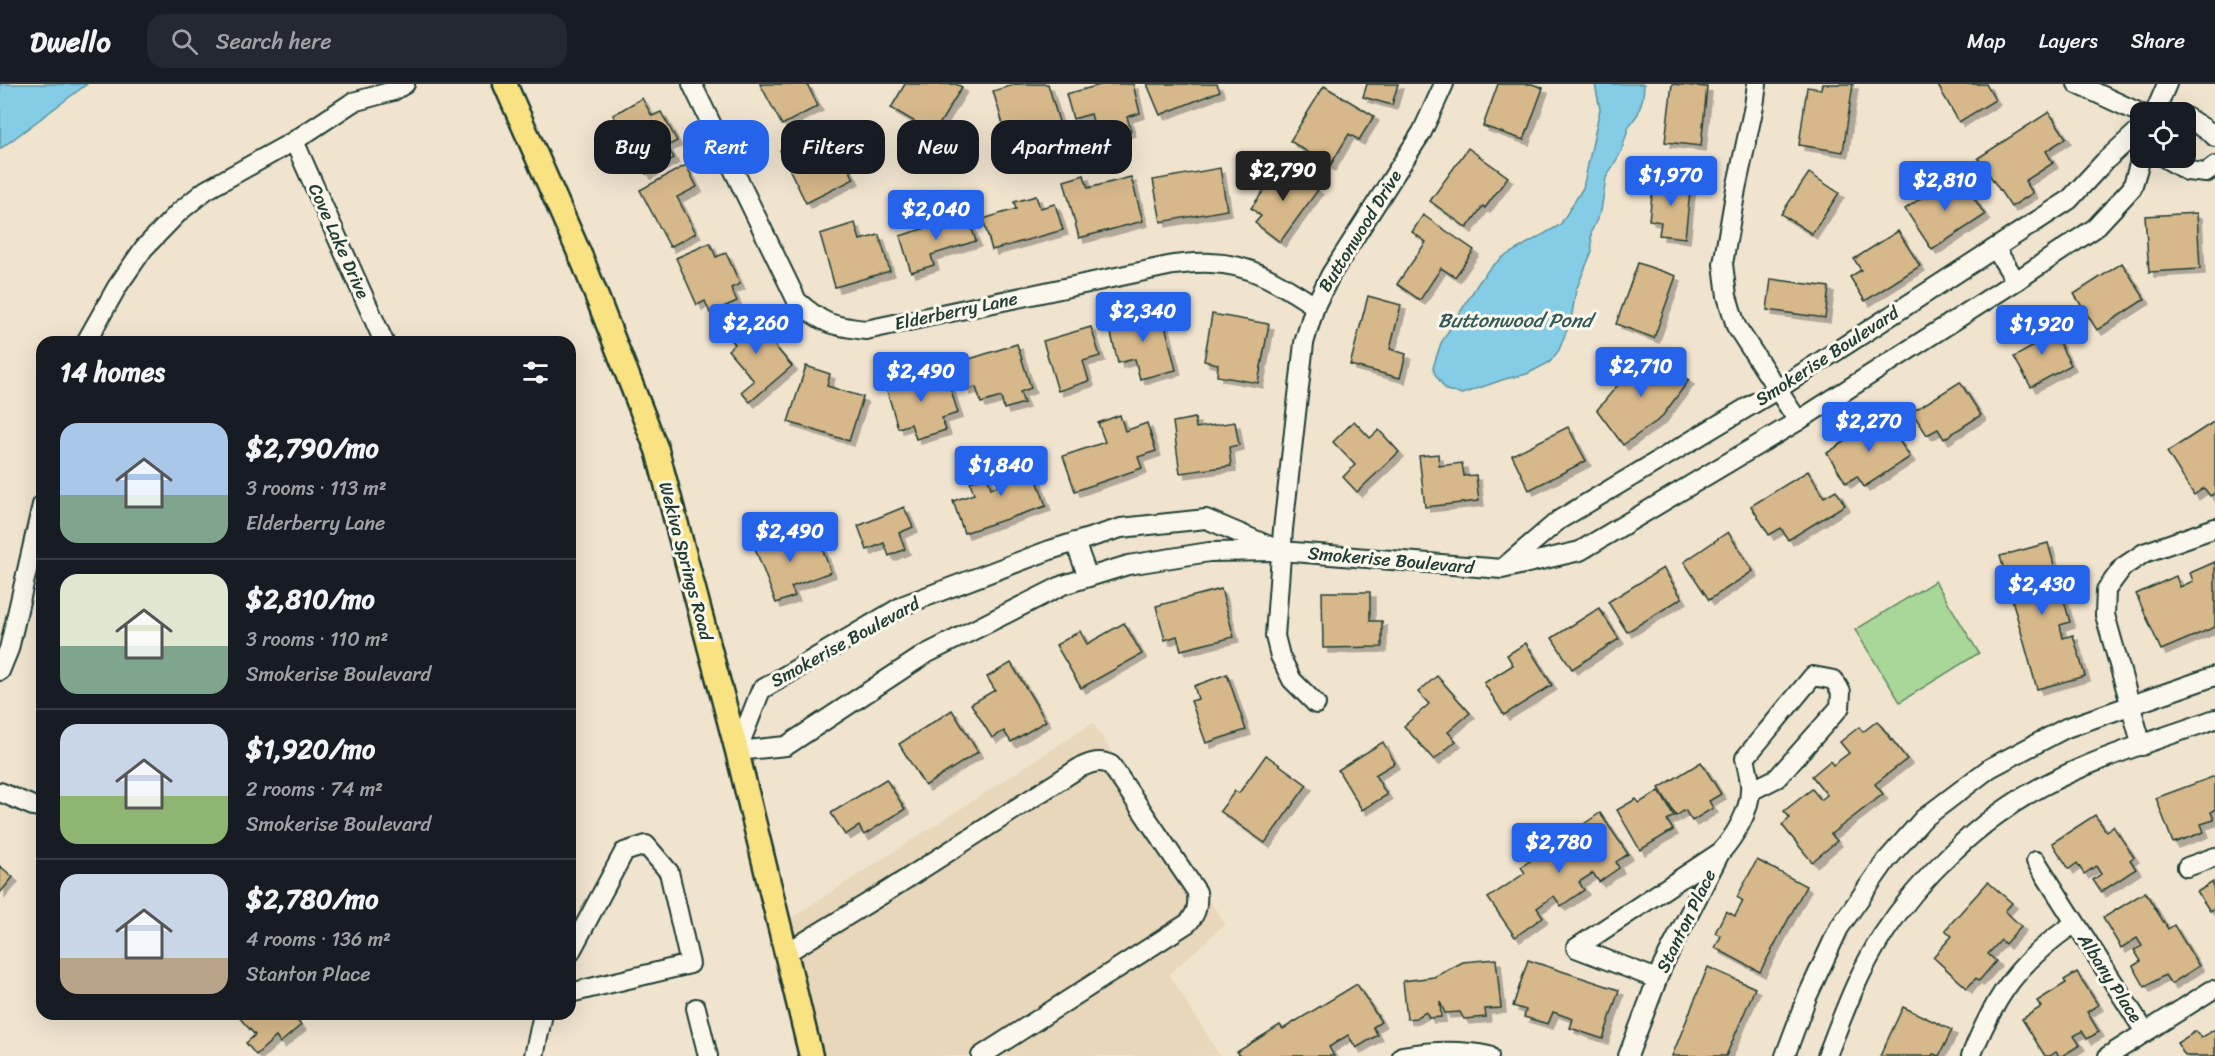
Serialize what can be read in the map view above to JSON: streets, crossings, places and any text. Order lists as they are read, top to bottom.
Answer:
{
  "streets": {
    "main road": ["Wekiva Springs Road"],
    "street": [
      "Buttonwood Drive",
      "Cove Lake Drive",
      "Elderberry Lane",
      "Smokerise Boulevard",
      "Stanton Place",
      "Albany Place"
    ]
  },
  "crossings": [
    ["Buttonwood Drive", "Elderberry Lane"],
    ["Buttonwood Drive", "Smokerise Boulevard"],
    ["Smokerise Boulevard", "Wekiva Springs Road"]
  ],
  "water": ["Buttonwood Pond"],
  "page": {
    "header": "Dwello",
    "search": "Search here",
    "nav": ["Map", "Layers", "Share"],
    "chip": [
      "Buy",
      "Rent",
      "Filters",
      "New",
      "Apartment"
    ],
    "price": [
      "$2,790",
      "$1,970",
      "$2,810",
      "$2,040",
      "$2,340",
      "$2,260",
      "$1,920",
      "$2,710",
      "$2,490",
      "$2,270",
      "$1,840",
      "$2,490",
      "$2,430",
      "$2,780"
    ],
    "heading": "14 homes",
    "list": [
      {
        "name": "$2,790/mo",
        "note": "3 rooms · 113 m² · Elderberry Lane"
      },
      {
        "name": "$2,810/mo",
        "note": "3 rooms · 110 m² · Smokerise Boulevard"
      },
      {
        "name": "$1,920/mo",
        "note": "2 rooms · 74 m² · Smokerise Boulevard"
      },
      {
        "name": "$2,780/mo",
        "note": "4 rooms · 136 m² · Stanton Place"
      }
    ]
  }
}
